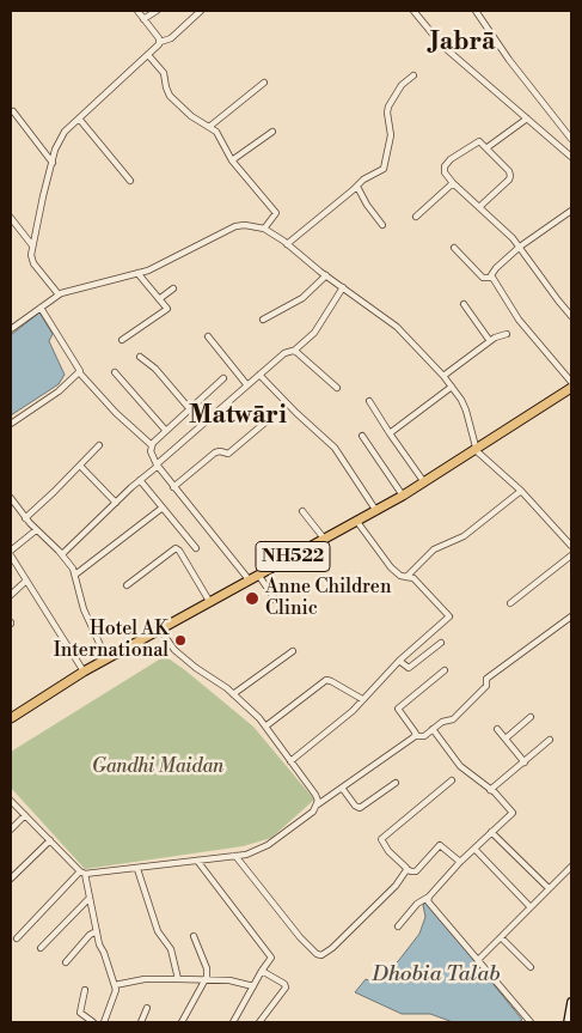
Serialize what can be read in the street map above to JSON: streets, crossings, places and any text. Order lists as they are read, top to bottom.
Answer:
{
  "streets": {
    "highway": ["NH522"]
  },
  "districts": ["Jabrā", "Matwāri"],
  "water": ["Dhobia Talab"],
  "parks": ["Gandhi Maidan"],
  "places": ["Anne Children Clinic", "Hotel AK International"]
}
